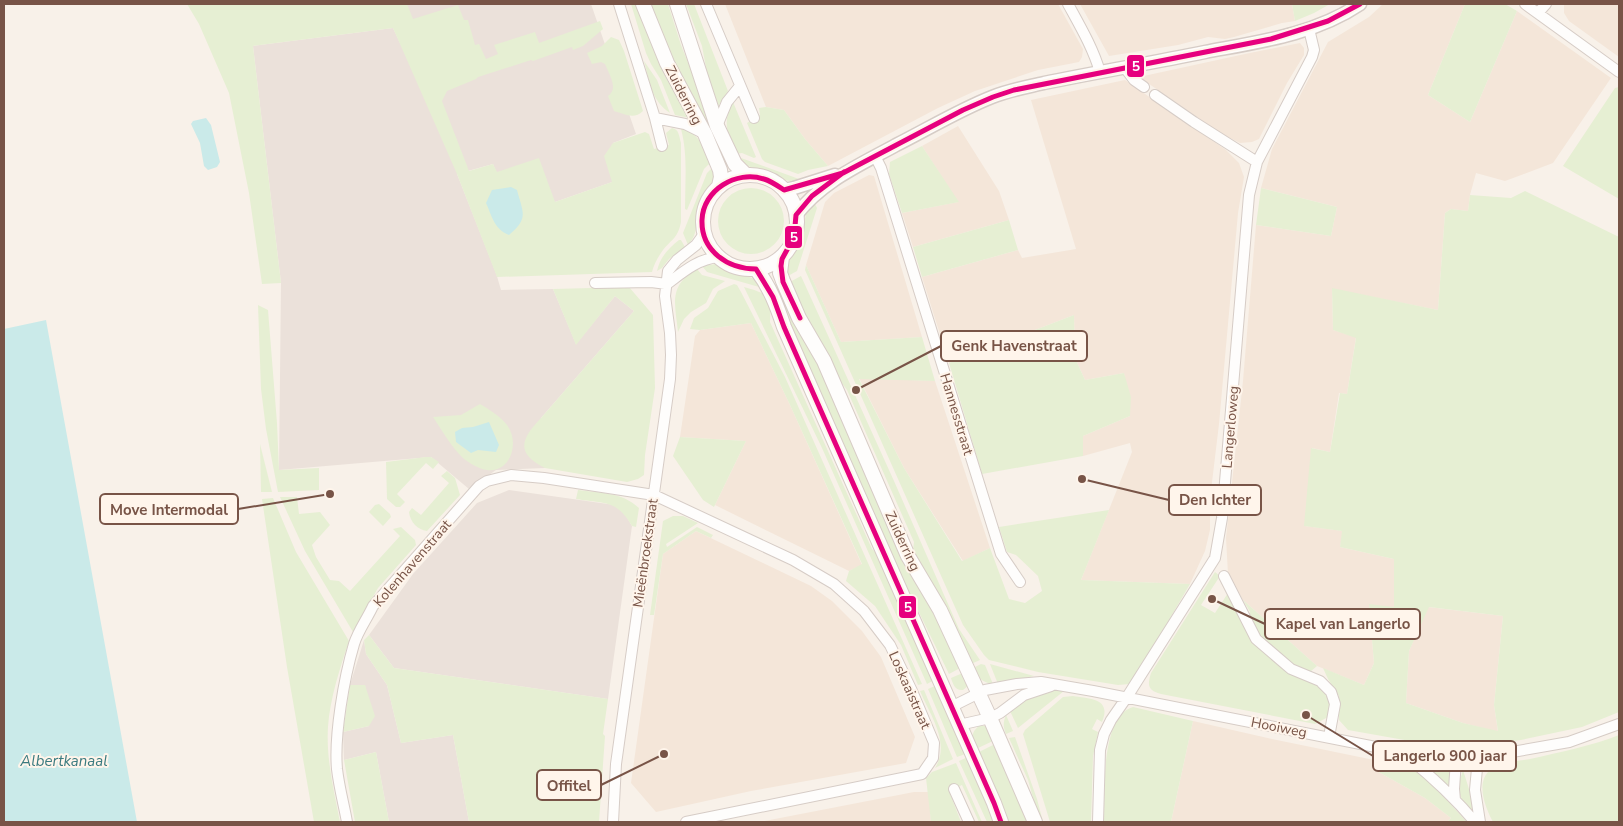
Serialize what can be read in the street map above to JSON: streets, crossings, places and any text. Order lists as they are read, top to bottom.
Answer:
{
  "streets": {
    "main road": ["Zuiderring"],
    "street": [
      "Hannesstraat",
      "Langerloweg",
      "Mieënbroekstraat",
      "Kolenhavenstraat",
      "Loskaaistraat",
      "Hooiweg"
    ]
  },
  "crossings": [
    ["Zuiderring", "Hooiweg"],
    ["Langerloweg", "Hooiweg"],
    ["Mieënbroekstraat", "Kolenhavenstraat"],
    ["Mieënbroekstraat", "Loskaaistraat"],
    ["Kolenhavenstraat", "Loskaaistraat"]
  ],
  "water": ["Albertkanaal"],
  "places": [
    "Genk Havenstraat",
    "Den Ichter",
    "Move Intermodal",
    "Kapel van Langerlo",
    "Langerlo 900 jaar",
    "Offitel"
  ],
  "lines": ["transit line 5"]
}
